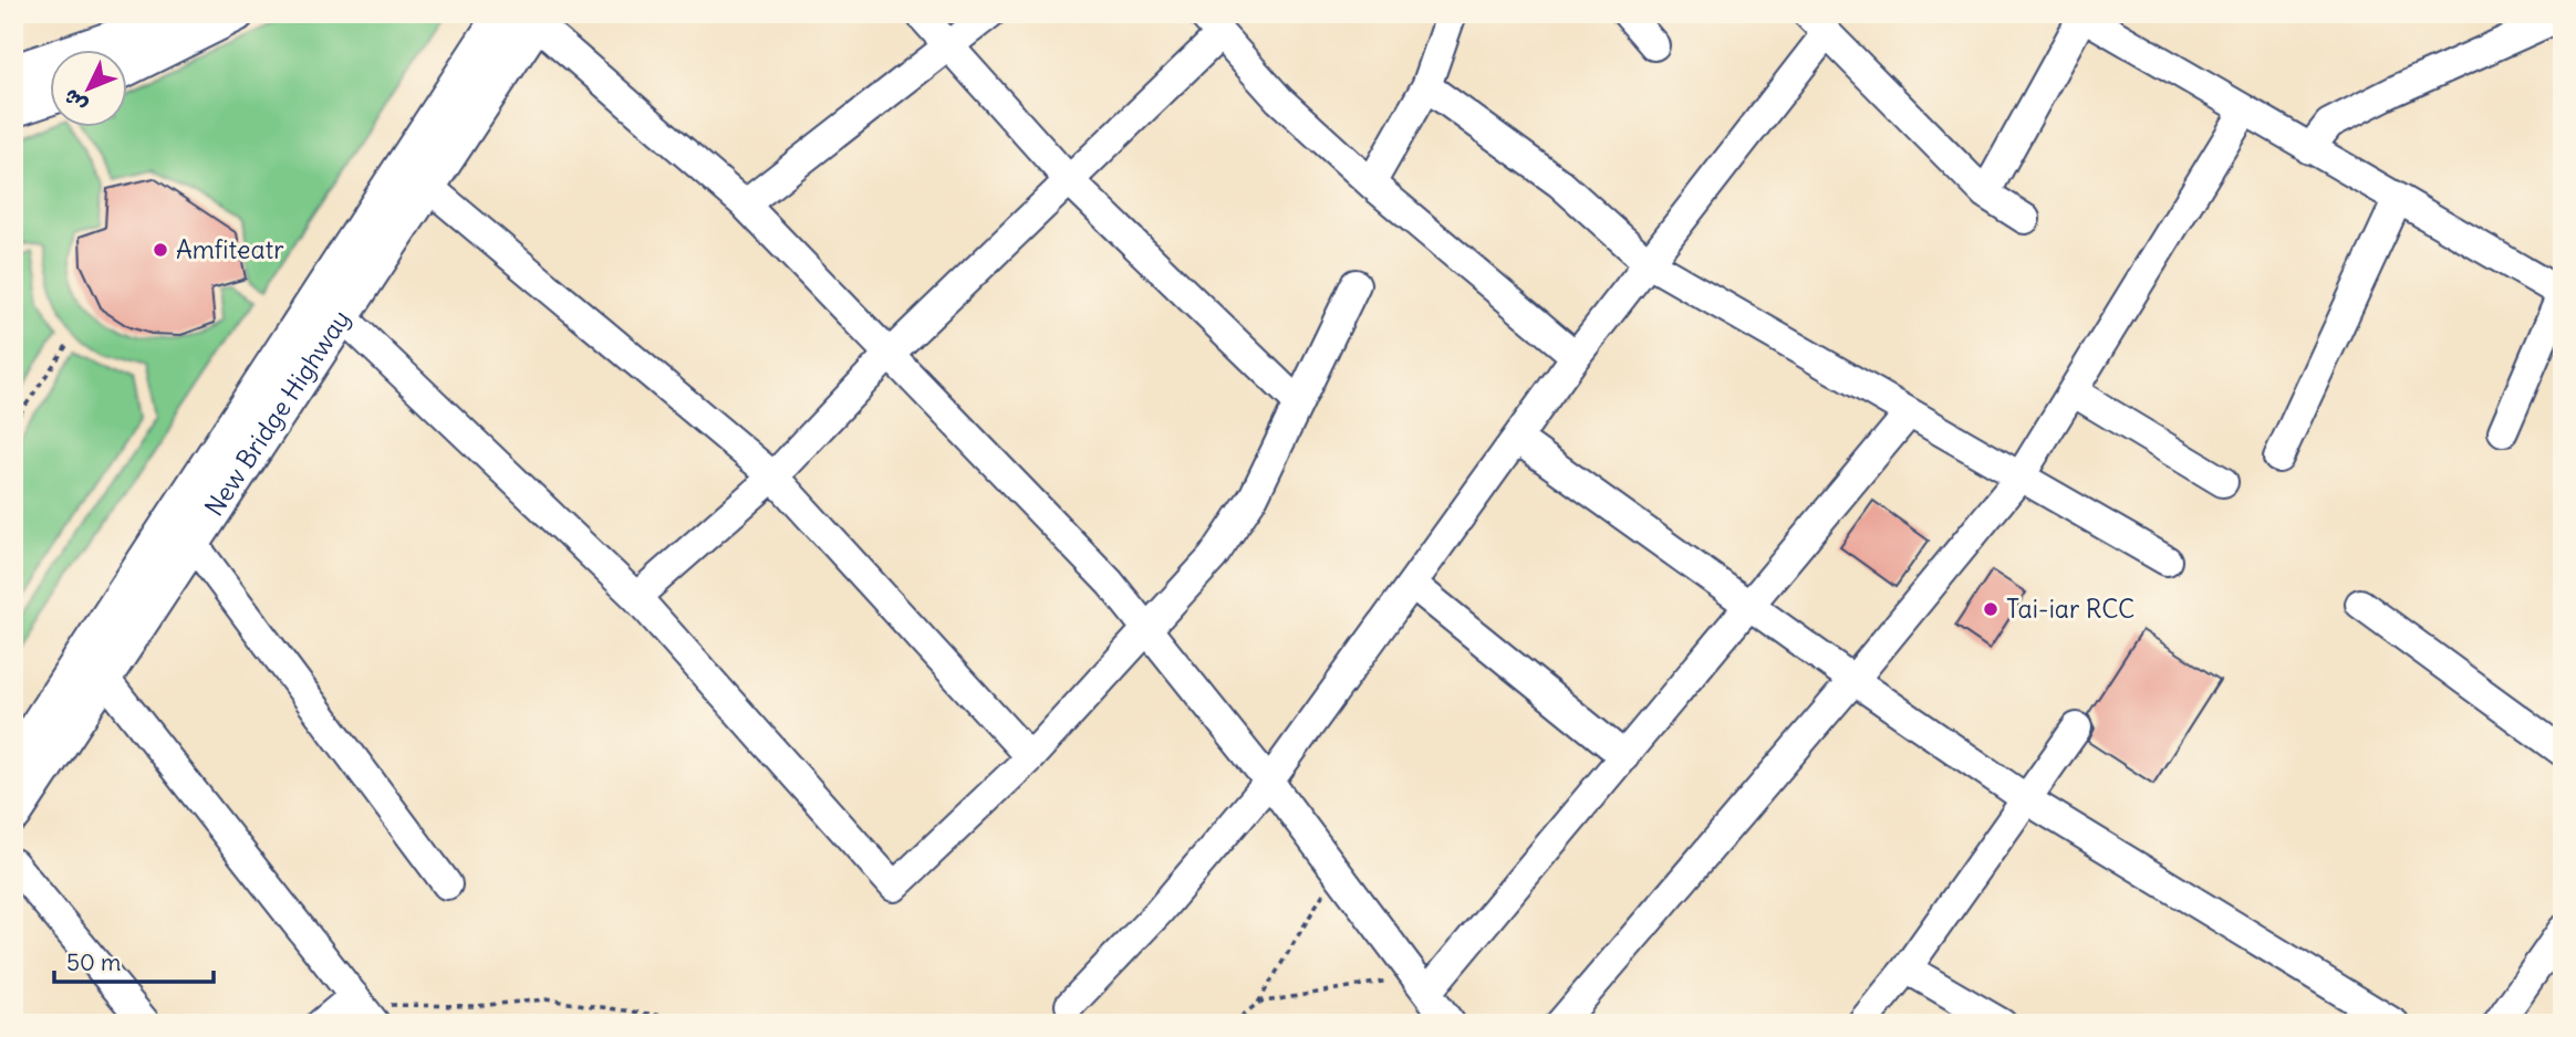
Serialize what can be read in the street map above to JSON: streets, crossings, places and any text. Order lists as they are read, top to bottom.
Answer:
{
  "streets": {
    "main road": ["New Bridge Highway"]
  },
  "places": ["Amfiteatr", "Tai-iar RCC"],
  "scale_bar": "50 m",
  "north": "bottom left"
}
